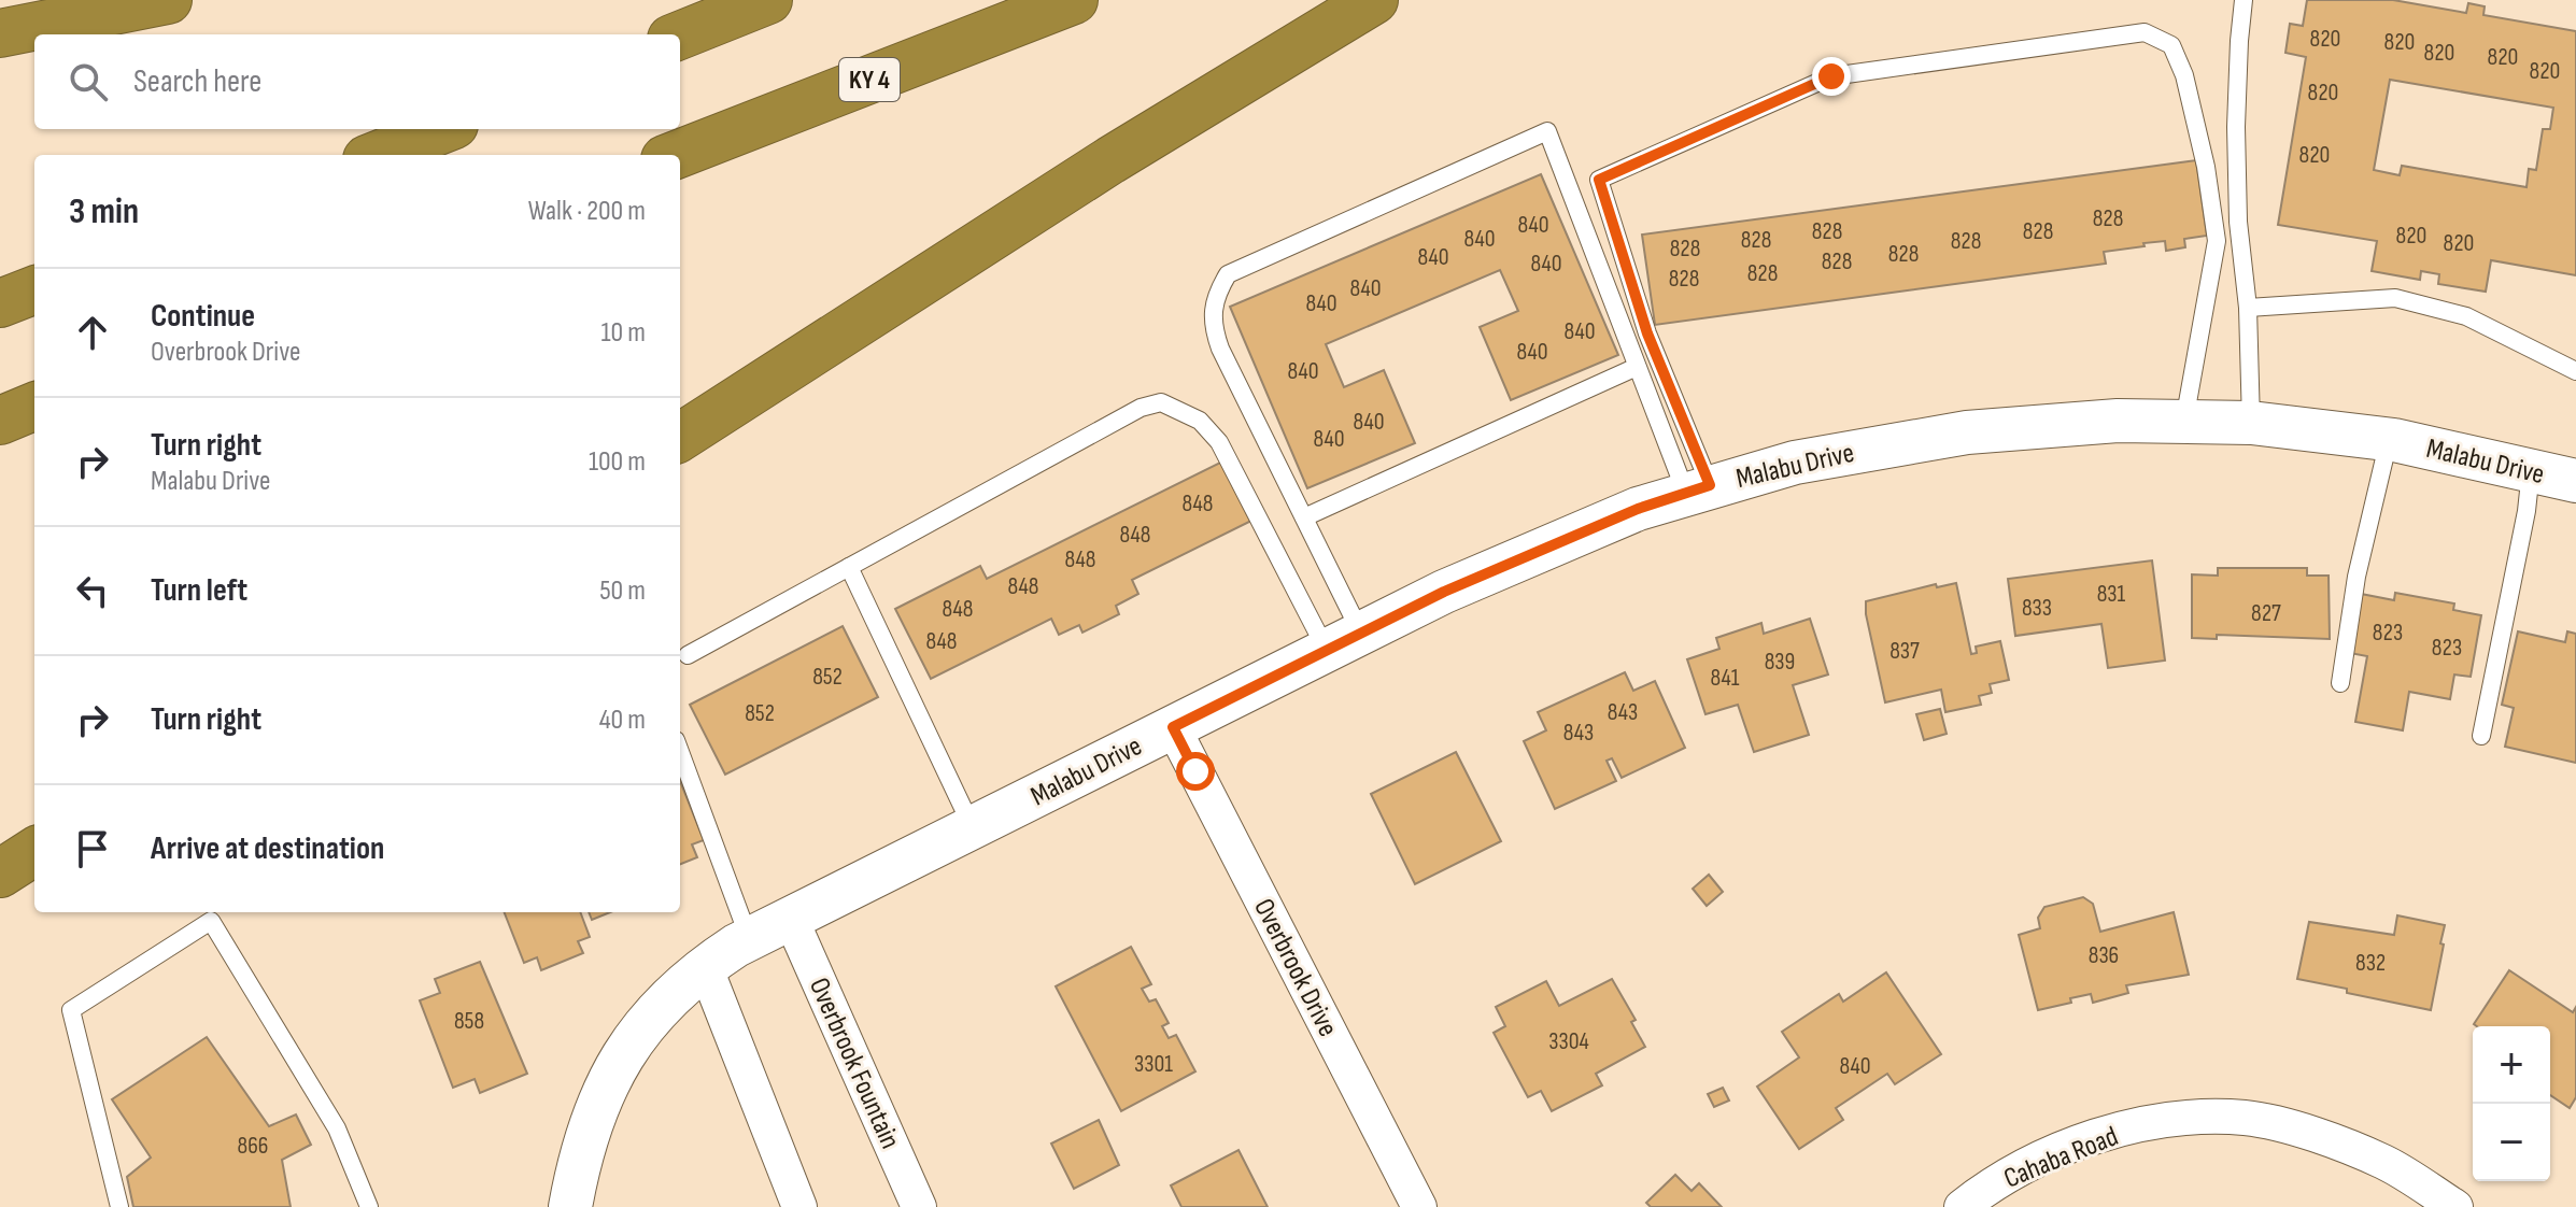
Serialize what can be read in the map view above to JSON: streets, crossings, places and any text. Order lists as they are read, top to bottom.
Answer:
{
  "streets": {
    "highway": ["KY 4"],
    "street": [
      "Malabu Drive",
      "Overbrook Drive",
      "Overbrook Fountain",
      "Cahaba Road"
    ]
  },
  "crossings": [
    ["Malabu Drive", "Overbrook Drive"],
    ["Malabu Drive", "Overbrook Fountain"]
  ],
  "house_numbers": [
    "820",
    "820",
    "820",
    "820",
    "820",
    "820",
    "820",
    "828",
    "840",
    "828",
    "828",
    "820",
    "840",
    "828",
    "828",
    "820",
    "828",
    "828",
    "840",
    "828",
    "840",
    "828",
    "828",
    "840",
    "840",
    "840",
    "840",
    "840",
    "840",
    "840",
    "848",
    "848",
    "848",
    "848",
    "831",
    "833",
    "848",
    "827",
    "823",
    "848",
    "823",
    "837",
    "839",
    "852",
    "841",
    "843",
    "852",
    "843",
    "836",
    "832",
    "858",
    "3304",
    "3301",
    "840",
    "866"
  ],
  "page": {
    "search": "Search here",
    "heading": ["3 min", "Walk · 200 m"],
    "list": [
      ["Continue", "Overbrook Drive", "10 m"],
      ["Turn right", "Malabu Drive", "100 m"],
      ["Turn left", "50 m"],
      ["Turn right", "40 m"],
      "Arrive at destination"
    ],
    "map_buttons": ["+", "−"]
  }
}
